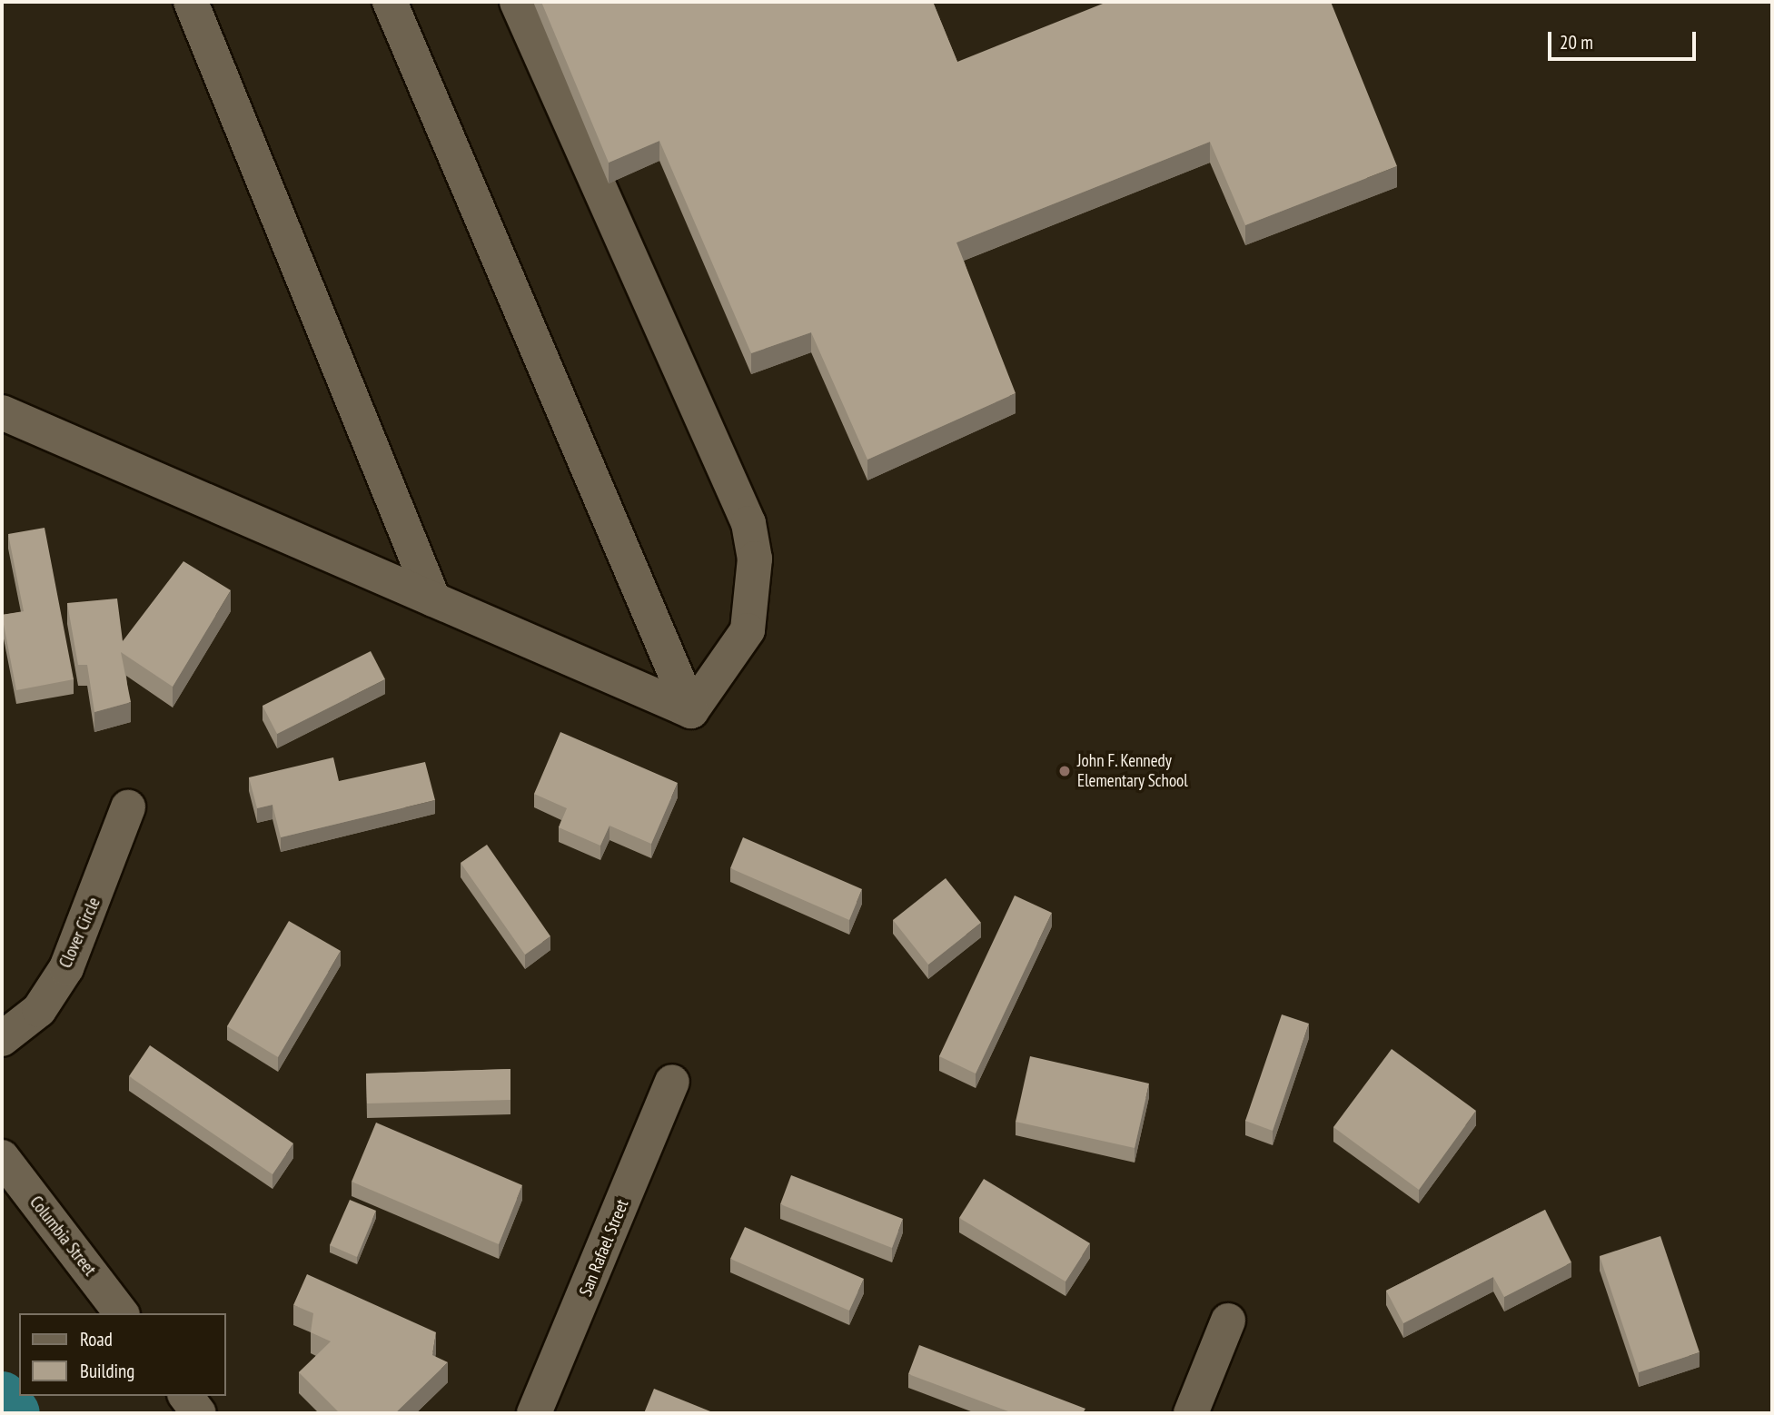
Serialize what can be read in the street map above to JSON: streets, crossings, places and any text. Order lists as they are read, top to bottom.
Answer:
{
  "streets": {
    "street": ["Clover Circle", "Columbia Street", "San Rafael Street"]
  },
  "places": ["John F. Kennedy Elementary School"],
  "legend": ["Road", "Building"],
  "scale_bar": "20 m"
}
